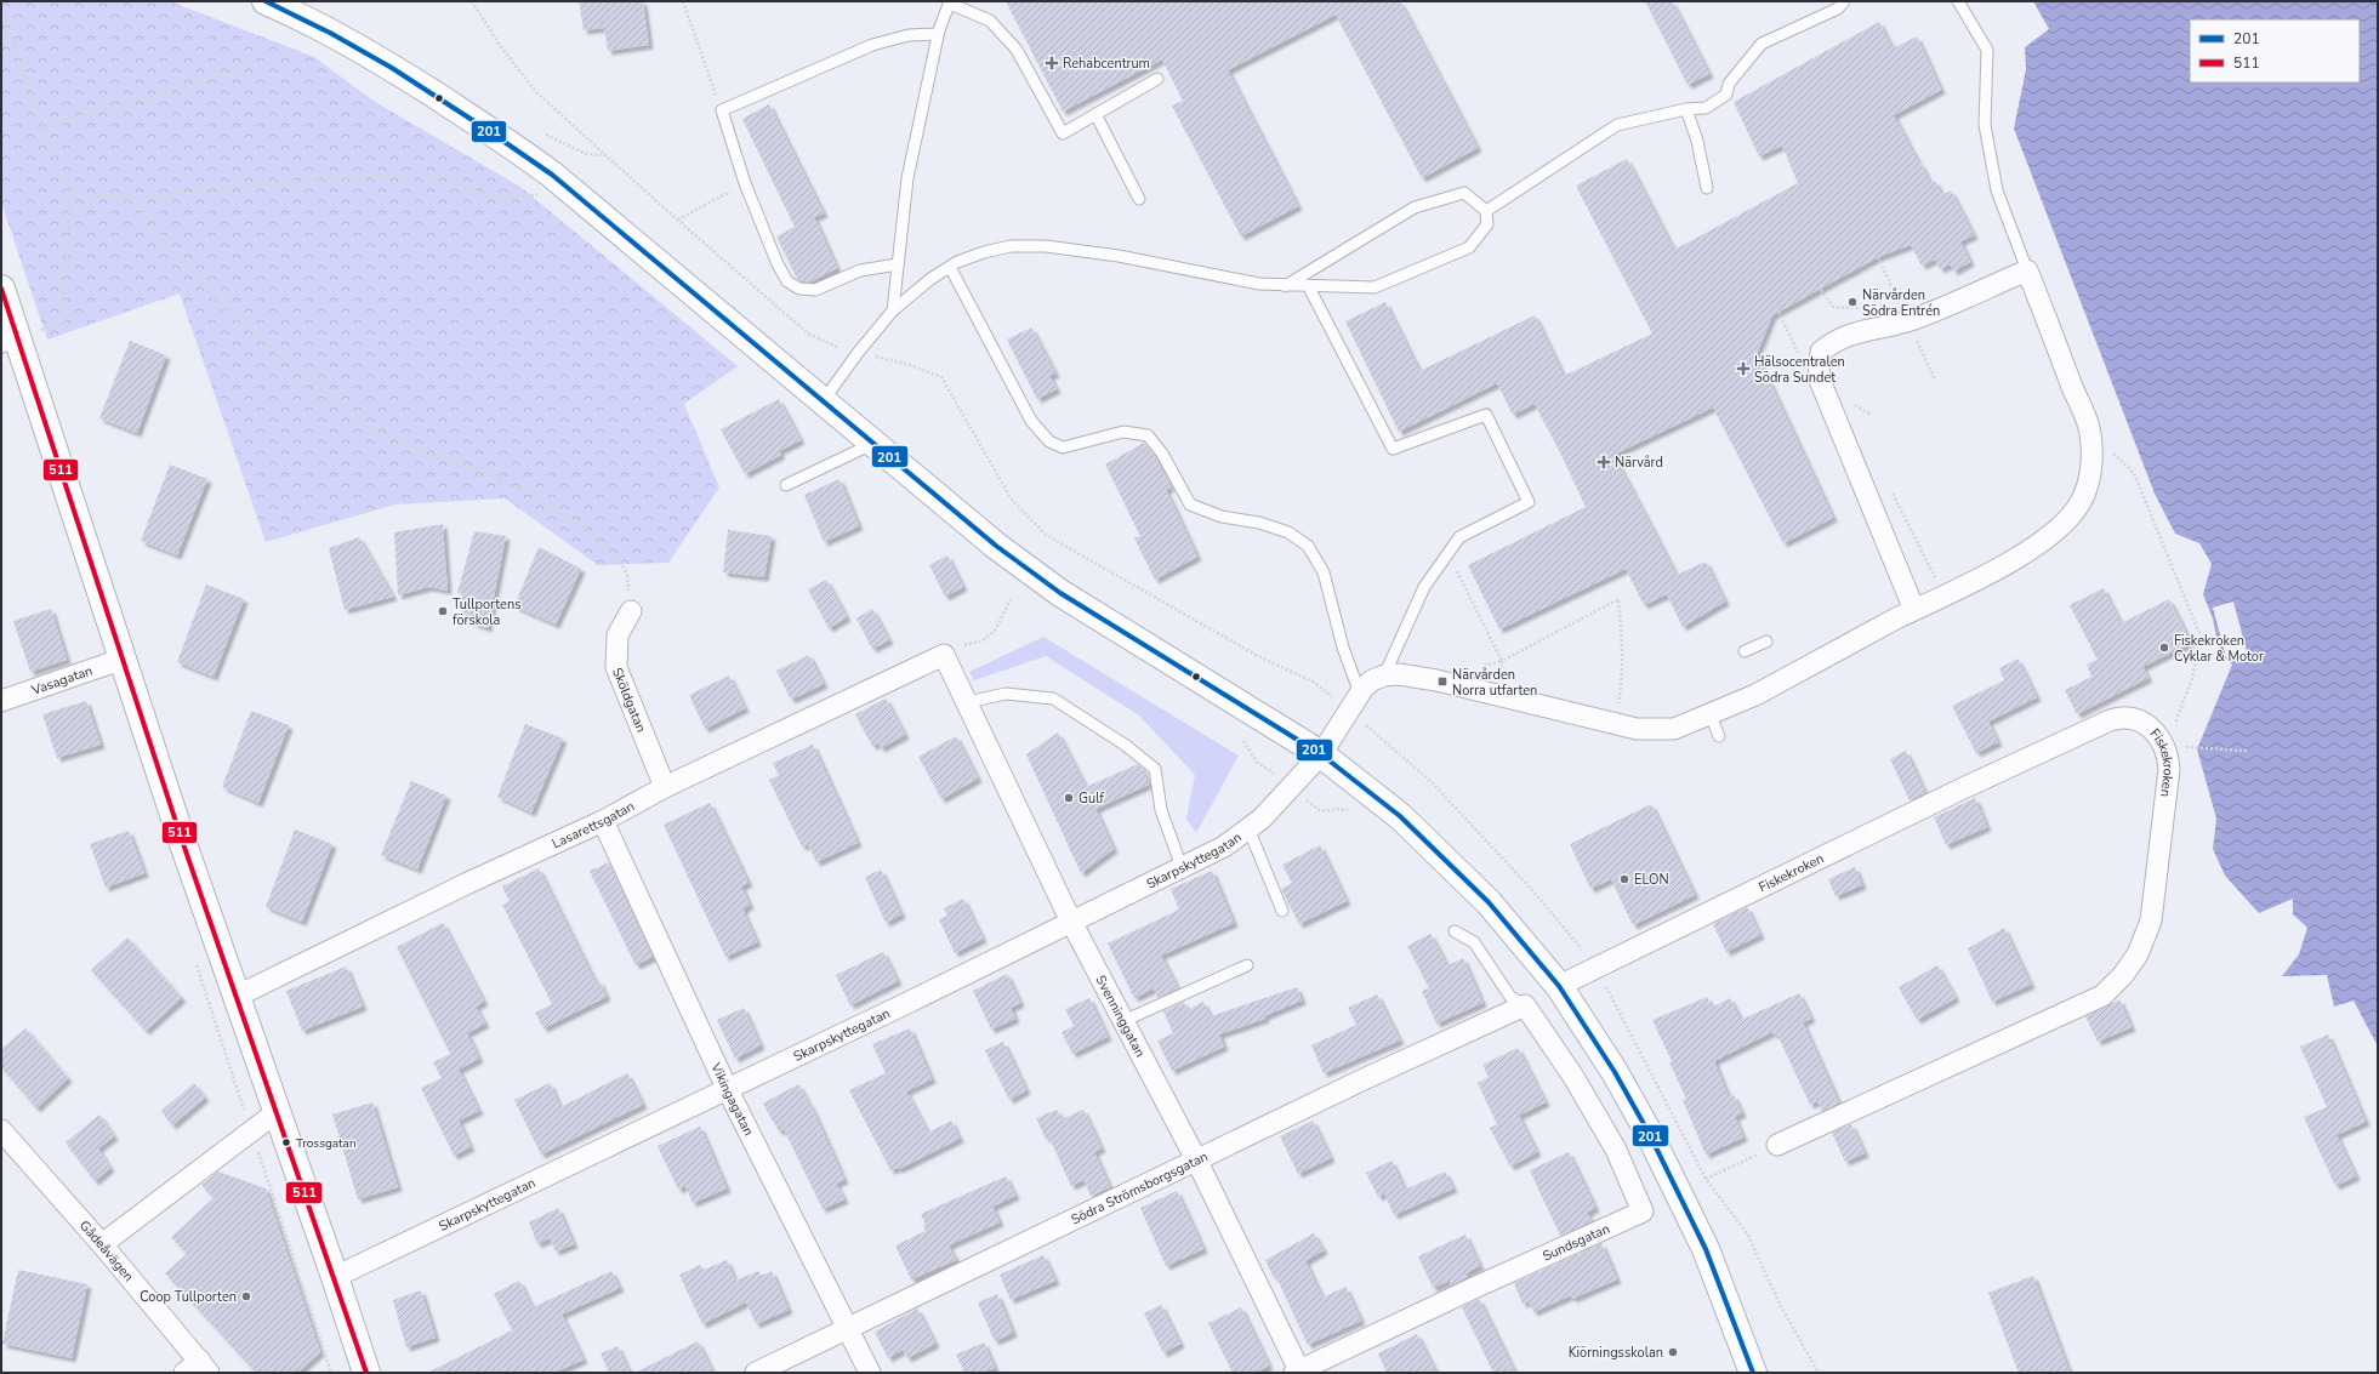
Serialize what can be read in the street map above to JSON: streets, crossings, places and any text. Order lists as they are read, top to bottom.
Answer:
{
  "streets": {
    "street": [
      "Vasagatan",
      "Sköldgatan",
      "Fiskekroken",
      "Lasarettsgatan",
      "Skarpskyttegatan",
      "Svenninggatan",
      "Vikingagatan",
      "Södra Strömsborgsgatan",
      "Sundsgatan",
      "Gådeåvägen"
    ]
  },
  "crossings": [
    ["Sköldgatan", "Lasarettsgatan"],
    ["Lasarettsgatan", "Svenninggatan"],
    ["Lasarettsgatan", "Vikingagatan"],
    ["Skarpskyttegatan", "Svenninggatan"],
    ["Skarpskyttegatan", "Vikingagatan"],
    ["Svenninggatan", "Södra Strömsborgsgatan"],
    ["Svenninggatan", "Sundsgatan"],
    ["Vikingagatan", "Södra Strömsborgsgatan"],
    ["Södra Strömsborgsgatan", "Sundsgatan"]
  ],
  "places": {
    "health": ["Rehabcentrum", "Hälsocentralen Södra Sundet", "Närvård"],
    "other": [
      "Närvården Södra Entrén",
      "Tullportens förskola",
      "Fiskekroken Cyklar & Motor",
      "Gulf",
      "ELON",
      "Trossgatan",
      "Coop Tullporten",
      "Kiörningsskolan"
    ],
    "transit": ["Närvården Norra utfarten"]
  },
  "lines": ["transit line 201", "transit line 511"],
  "legend": ["201", "511"]
}
